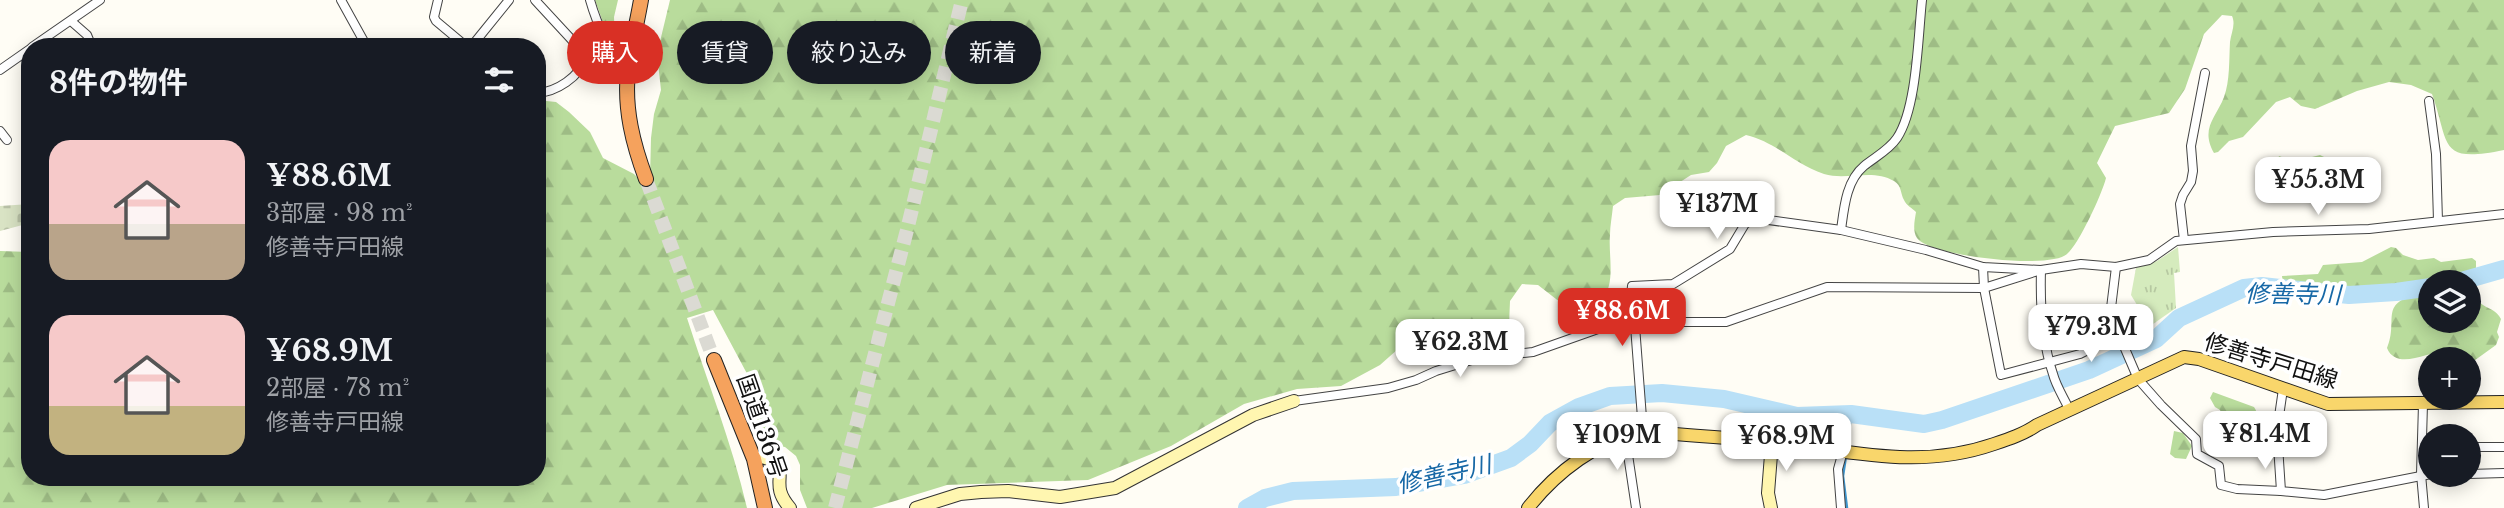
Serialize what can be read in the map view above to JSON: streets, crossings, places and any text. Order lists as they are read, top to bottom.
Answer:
{
  "streets": {
    "highway": ["国道136号"],
    "main road": ["修善寺戸田線"]
  },
  "water": ["修善寺川"],
  "page": {
    "chip": [
      "購入",
      "賃貸",
      "絞り込み",
      "新着"
    ],
    "heading": "8件の物件",
    "list": [
      {
        "name": "¥88.6M",
        "note": "3部屋 · 98 m² · 修善寺戸田線"
      },
      {
        "name": "¥68.9M",
        "note": "2部屋 · 78 m² · 修善寺戸田線"
      }
    ],
    "price": [
      "¥55.3M",
      "¥137M",
      "¥88.6M",
      "¥79.3M",
      "¥62.3M",
      "¥81.4M",
      "¥109M",
      "¥68.9M"
    ],
    "map_buttons": ["+", "−"]
  }
}
